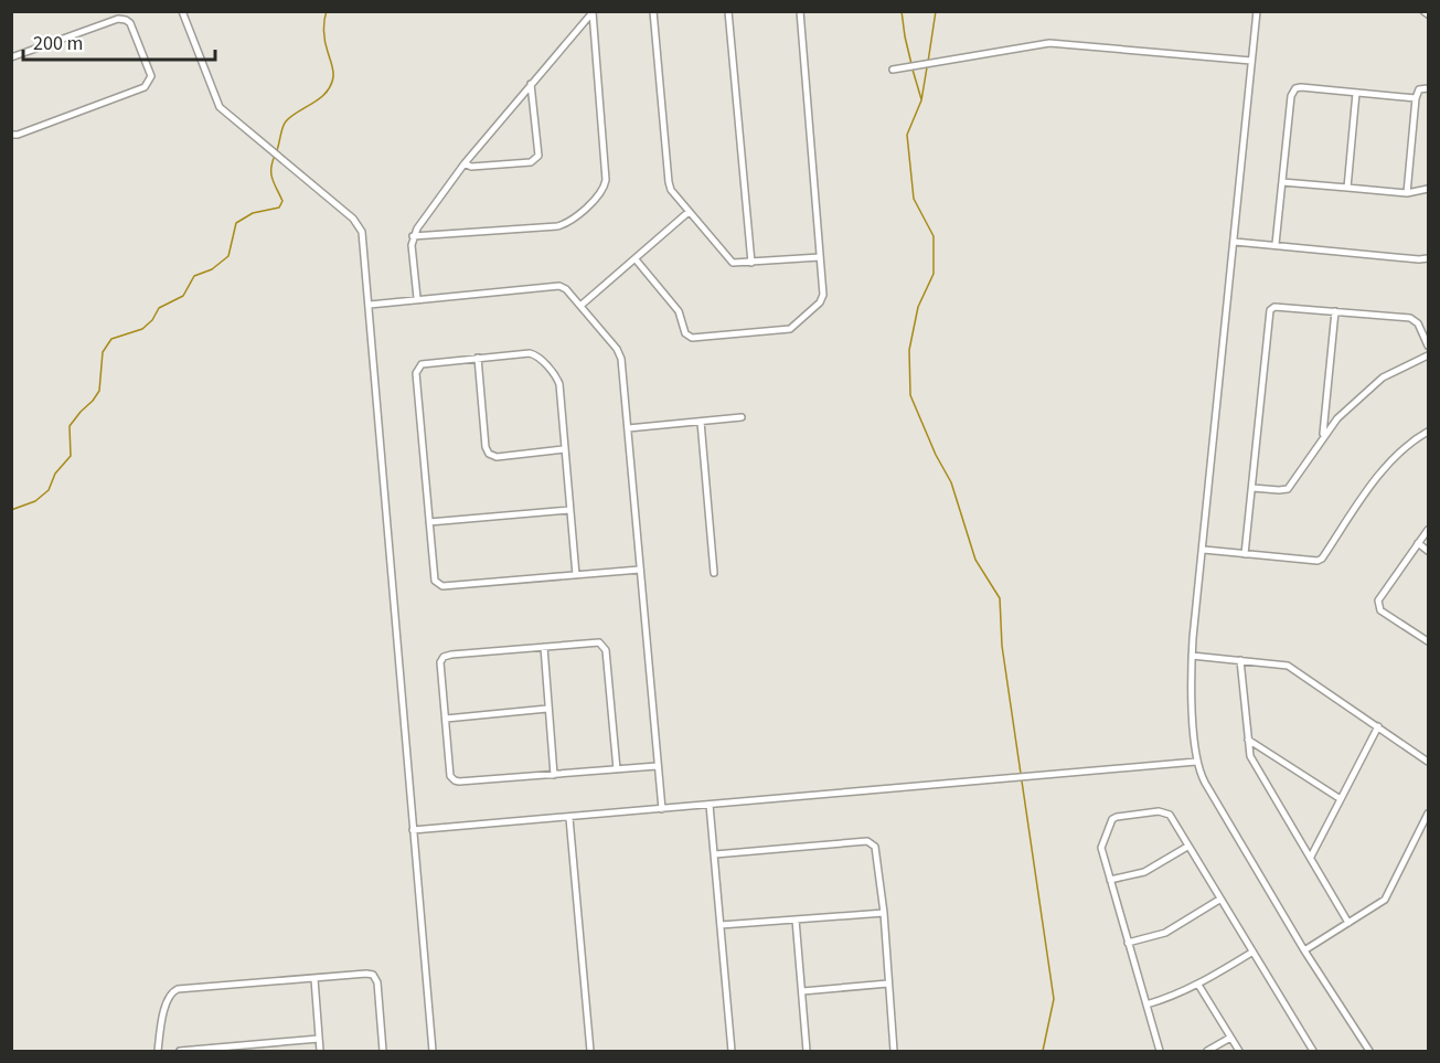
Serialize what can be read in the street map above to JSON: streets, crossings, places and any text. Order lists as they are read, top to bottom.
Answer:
{
  "scale_bar": "200 m"
}
